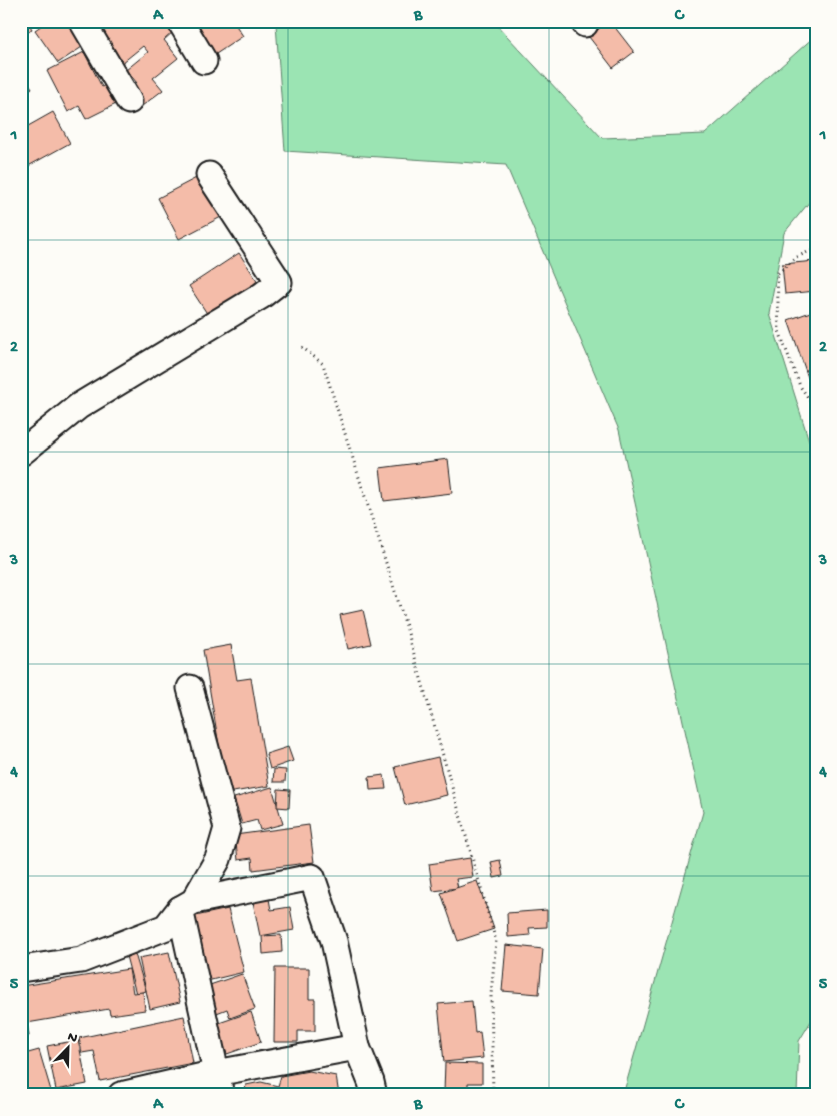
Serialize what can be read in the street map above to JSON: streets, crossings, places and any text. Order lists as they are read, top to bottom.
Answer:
{
  "north": "top right",
  "grid": {
    "columns": ["A", "B", "C"],
    "rows": [
      "1",
      "2",
      "3",
      "4",
      "5"
    ]
  }
}
